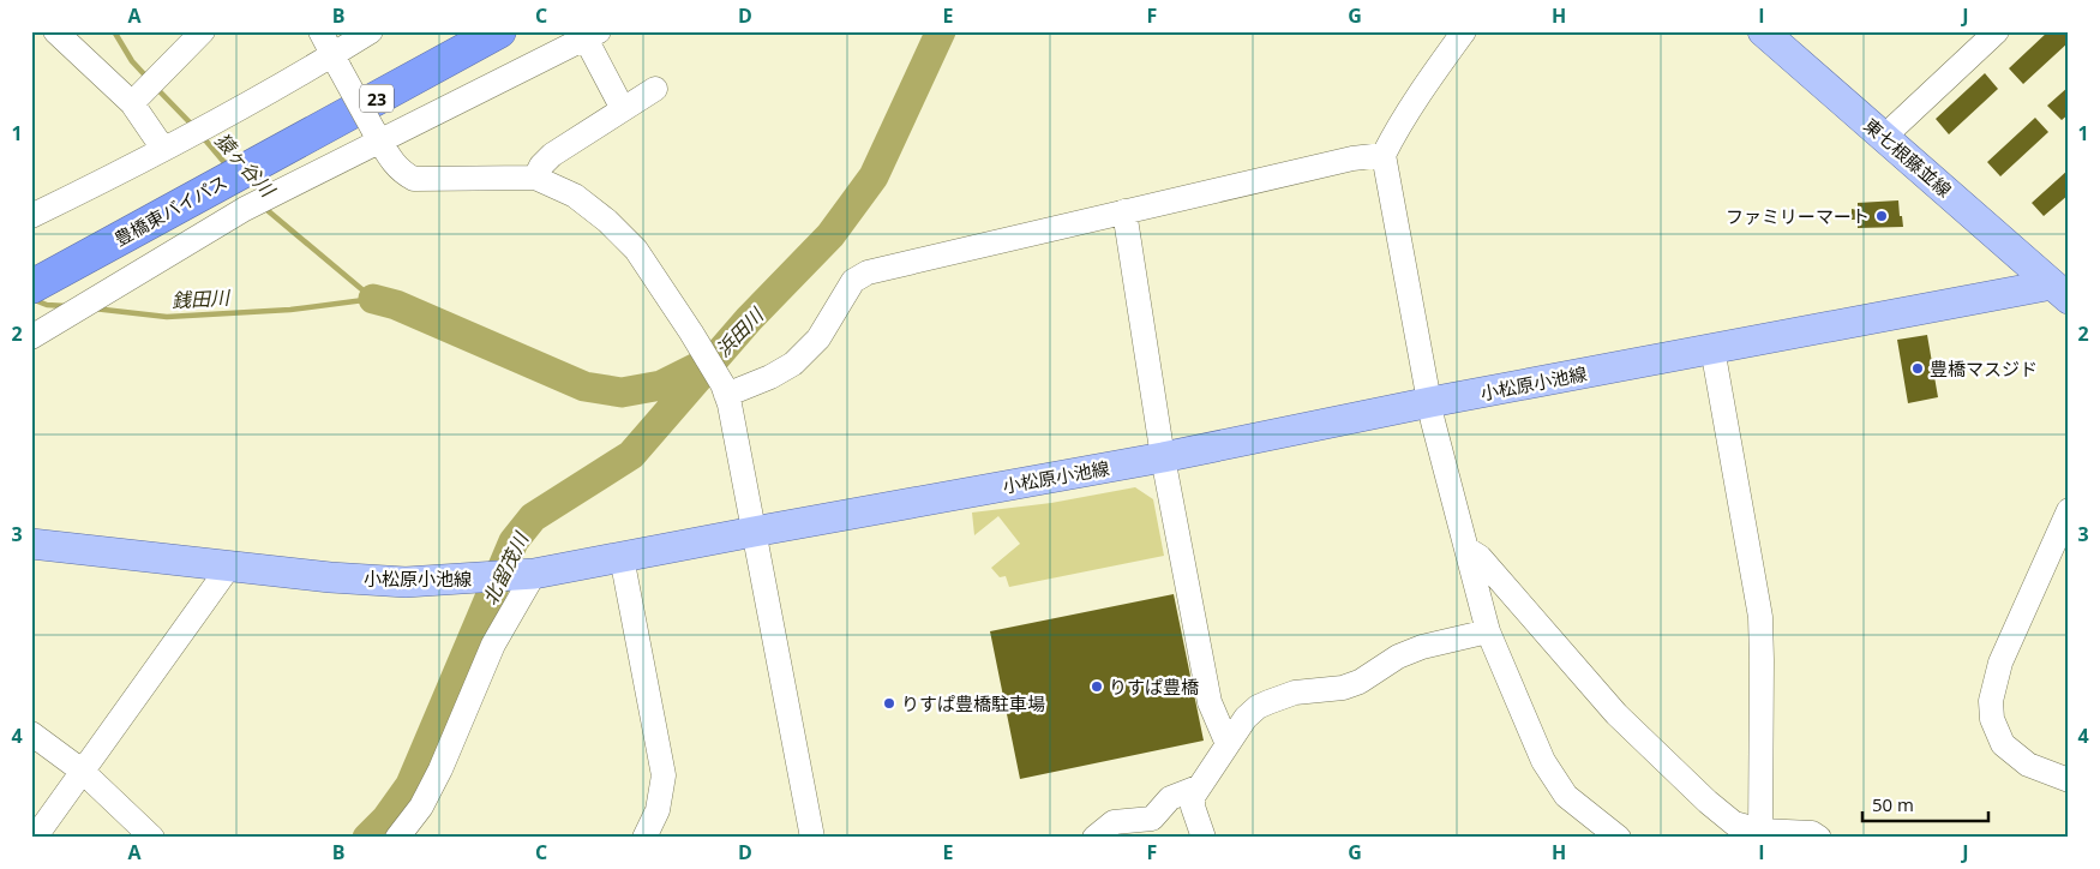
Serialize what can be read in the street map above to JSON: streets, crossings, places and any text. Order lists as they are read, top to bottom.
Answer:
{
  "streets": {
    "highway": ["23", "豊橋東バイパス"],
    "main road": ["東七根藤並線", "小松原小池線"]
  },
  "crossings": [
    ["23", "豊橋東バイパス"],
    ["東七根藤並線", "小松原小池線"]
  ],
  "water": [
    "猿ヶ谷川",
    "銭田川",
    "浜田川",
    "北留茂川"
  ],
  "places": [
    "ファミリーマート",
    "豊橋マスジド",
    "りすぱ豊橋",
    "りすぱ豊橋駐車場"
  ],
  "scale_bar": "50 m",
  "grid": {
    "columns": [
      "A",
      "B",
      "C",
      "D",
      "E",
      "F",
      "G",
      "H",
      "I",
      "J"
    ],
    "rows": [
      "1",
      "2",
      "3",
      "4"
    ]
  }
}
